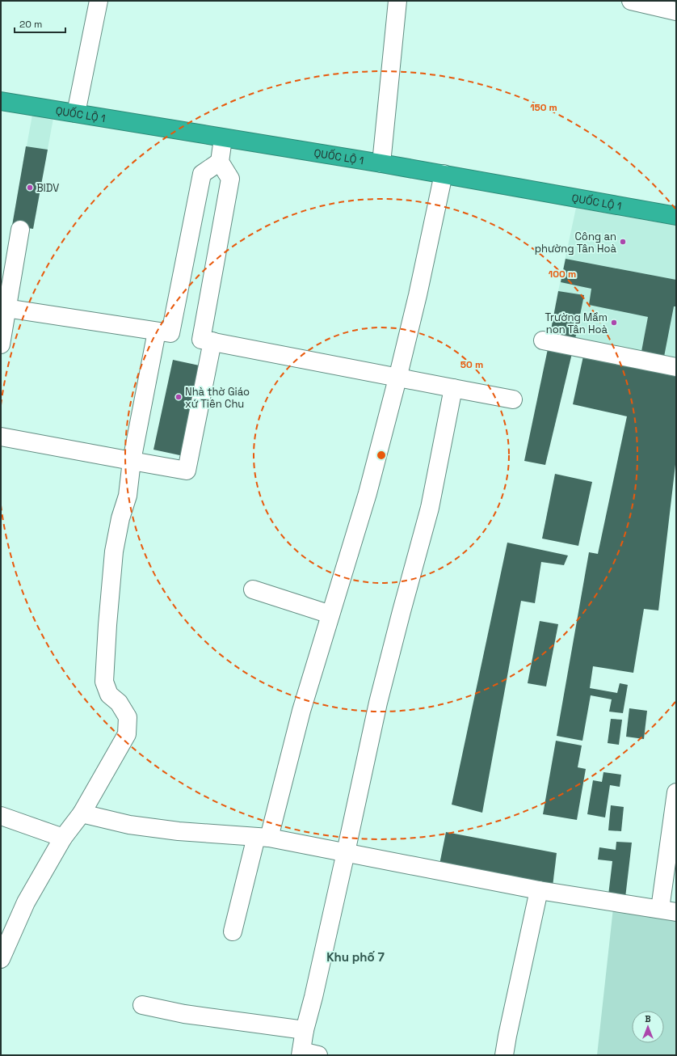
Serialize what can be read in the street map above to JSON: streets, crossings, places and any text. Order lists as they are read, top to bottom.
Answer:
{
  "streets": {
    "highway": ["QUỐC LỘ 1"]
  },
  "districts": ["Khu phố 7"],
  "places": [
    "BIDV",
    "Công an phường Tân Hoà",
    "Trường Mầm non Tân Hoà",
    "Nhà thờ Giáo xứ Tiên Chu"
  ],
  "scale_bar": "20 m",
  "north": "top",
  "rings": ["150 m", "100 m", "50 m"]
}
